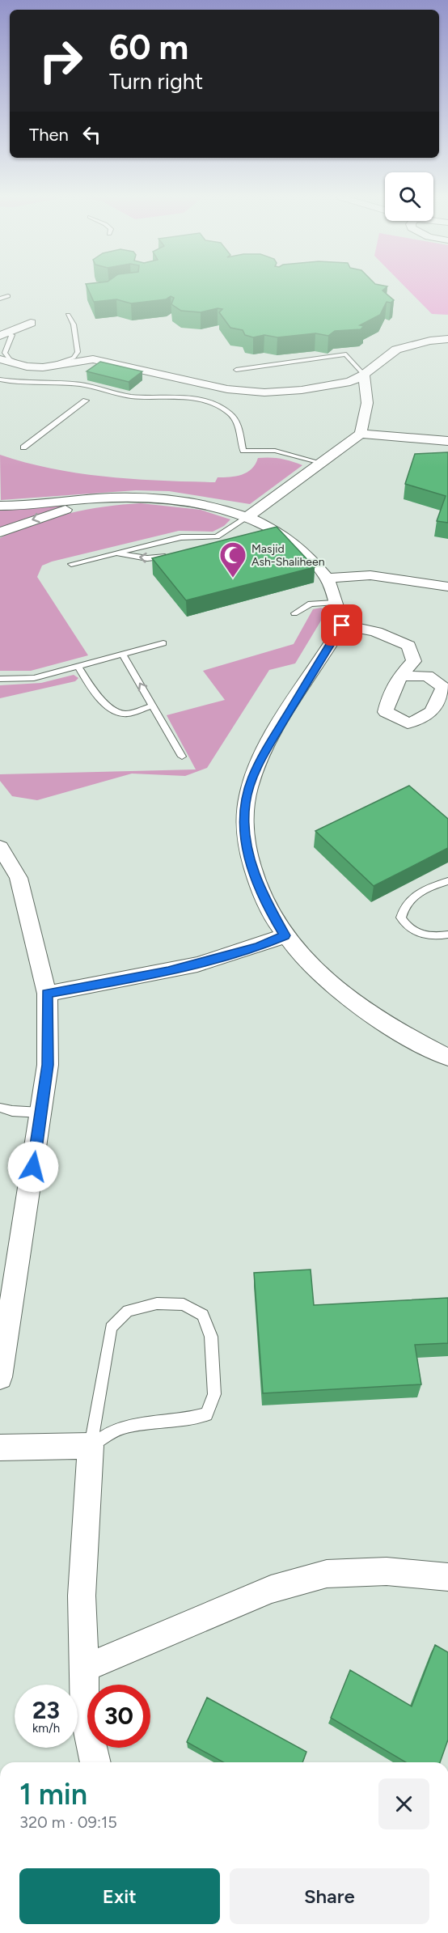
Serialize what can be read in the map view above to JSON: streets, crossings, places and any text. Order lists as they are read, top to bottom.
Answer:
{
  "places": {
    "mosque": ["Masjid Ash-Shaliheen"]
  },
  "page": {
    "turn": ["60 m", "Turn right"],
    "then": "Then",
    "speed": "23 km/h",
    "limit": "30",
    "heading": ["1 min", "320 m · 09:15"],
    "buttons": ["Exit", "Share"]
  }
}
